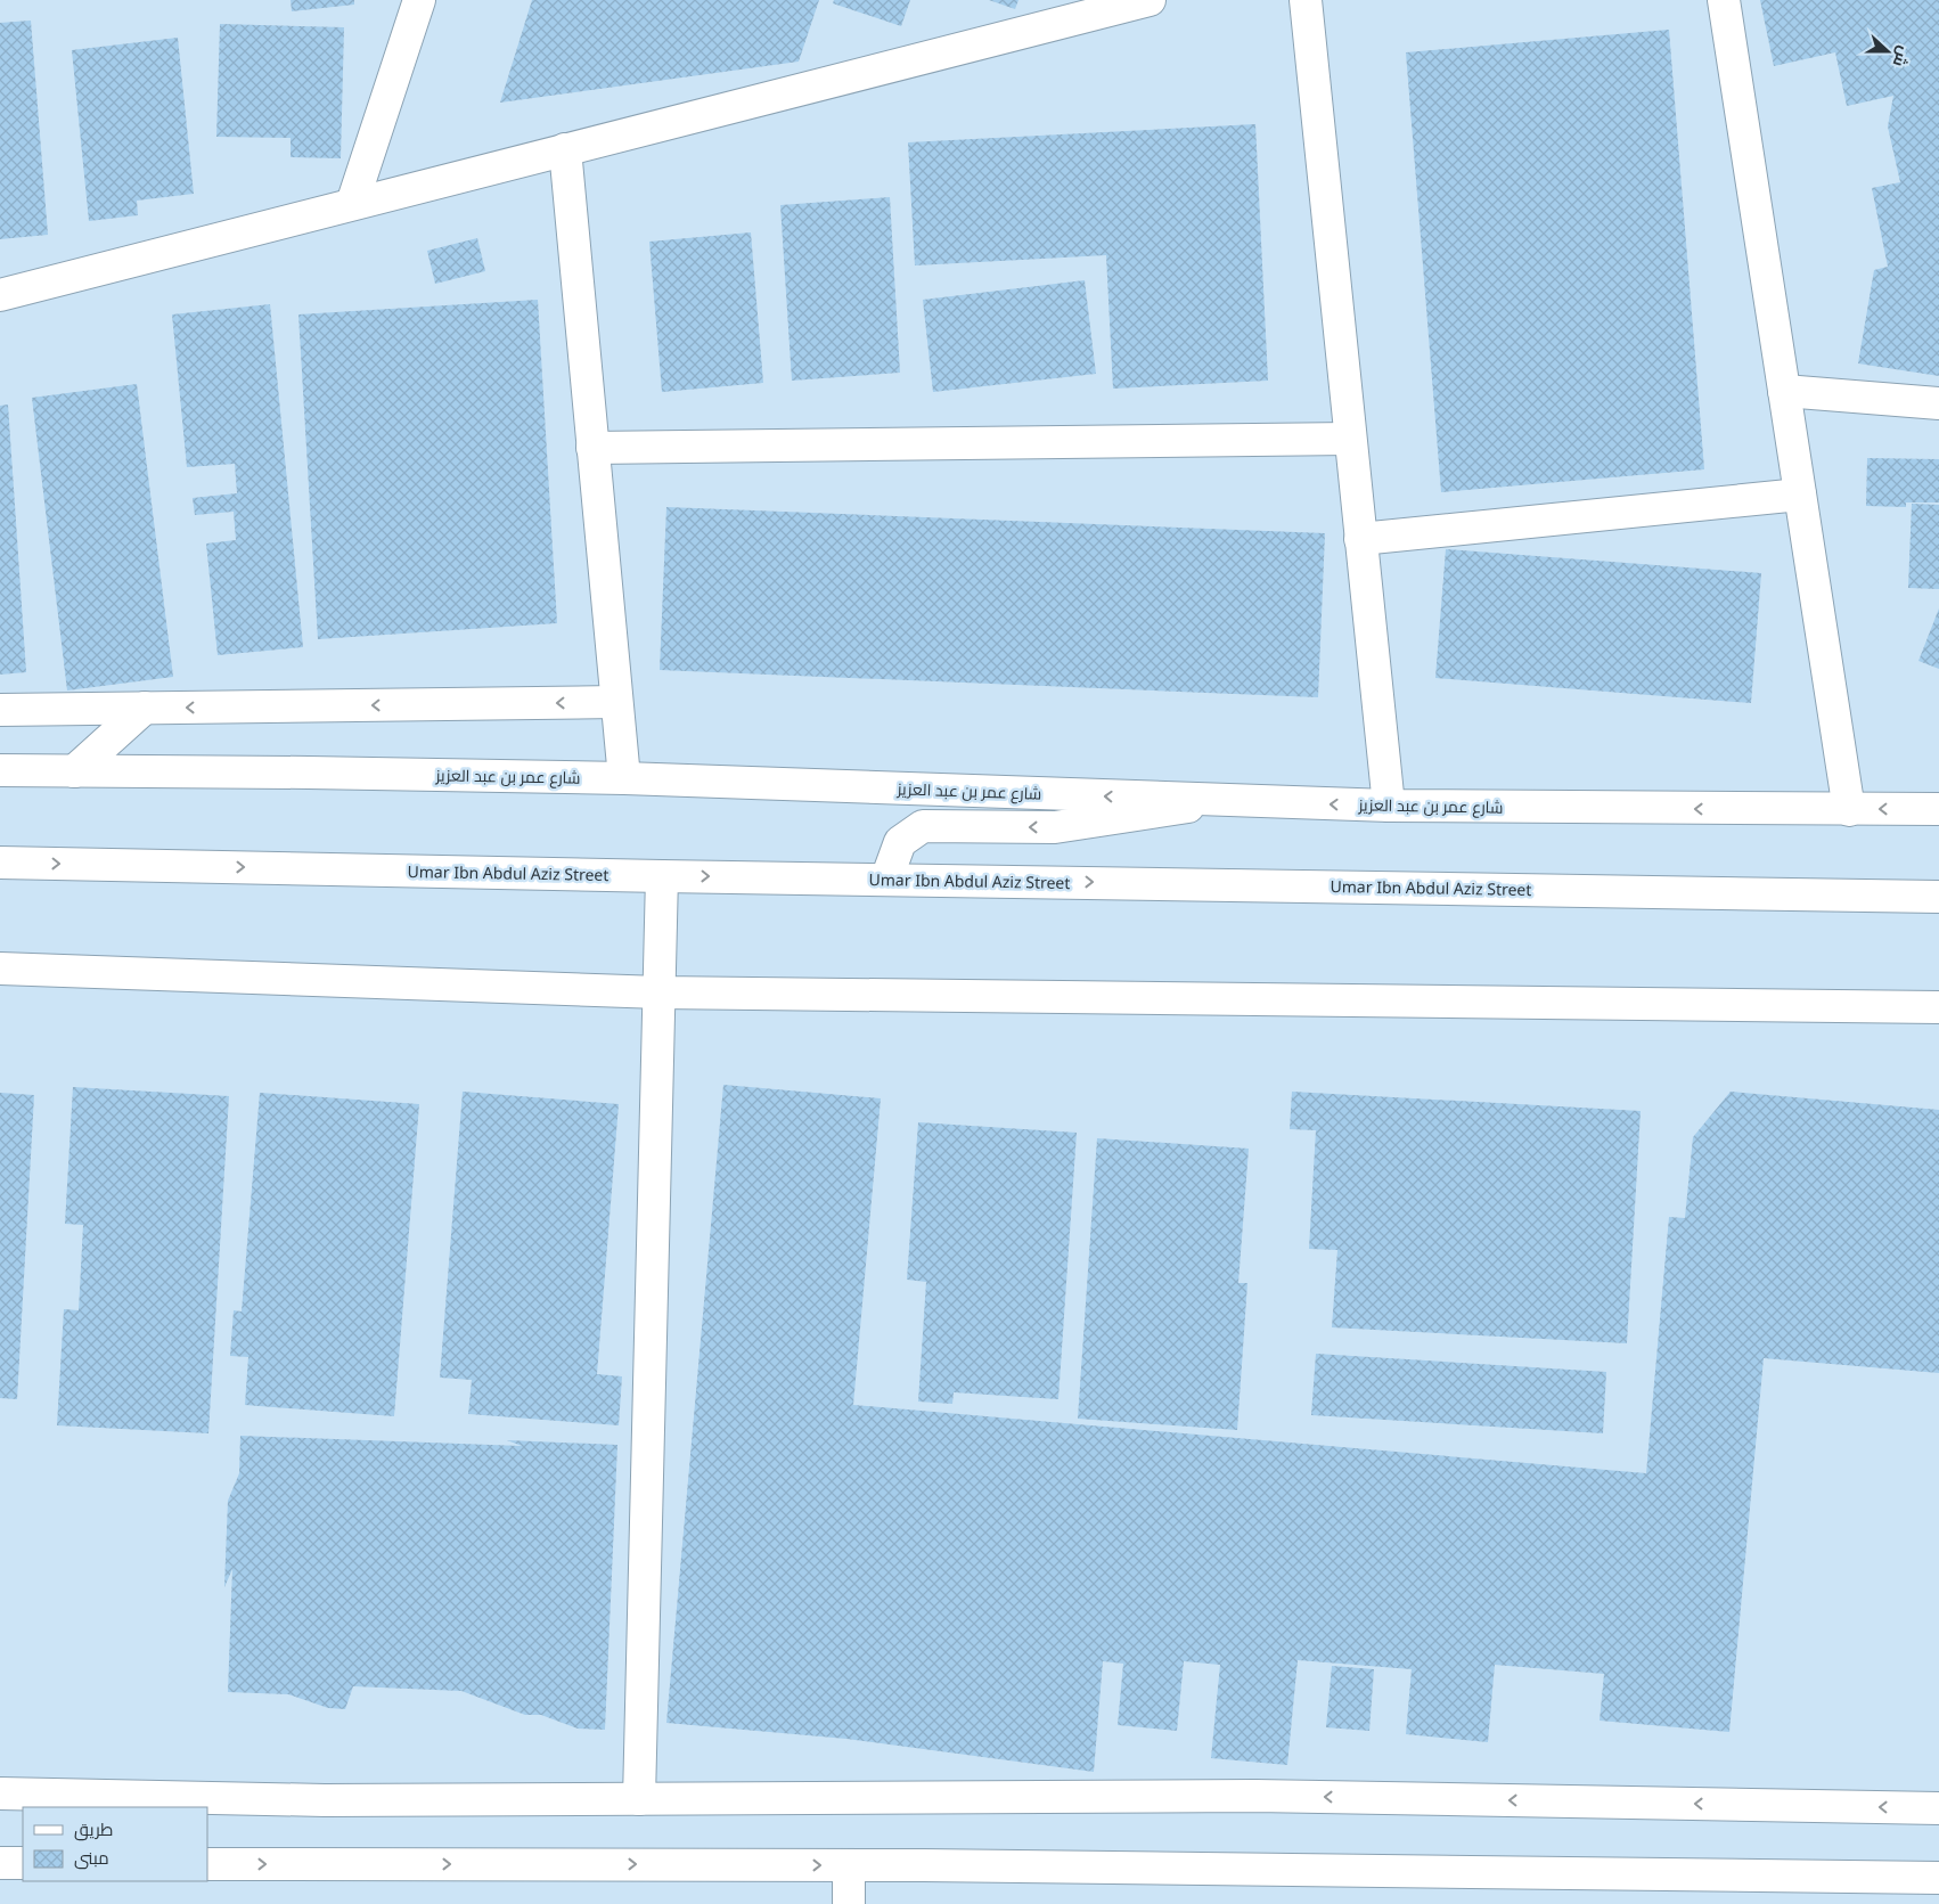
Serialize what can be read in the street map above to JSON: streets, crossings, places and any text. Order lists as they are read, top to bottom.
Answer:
{
  "streets": {
    "street": ["شارع عمر بن عبد العزيز", "Umar Ibn Abdul Aziz Street"]
  },
  "legend": ["طريق", "مبنى"],
  "north": "right"
}
